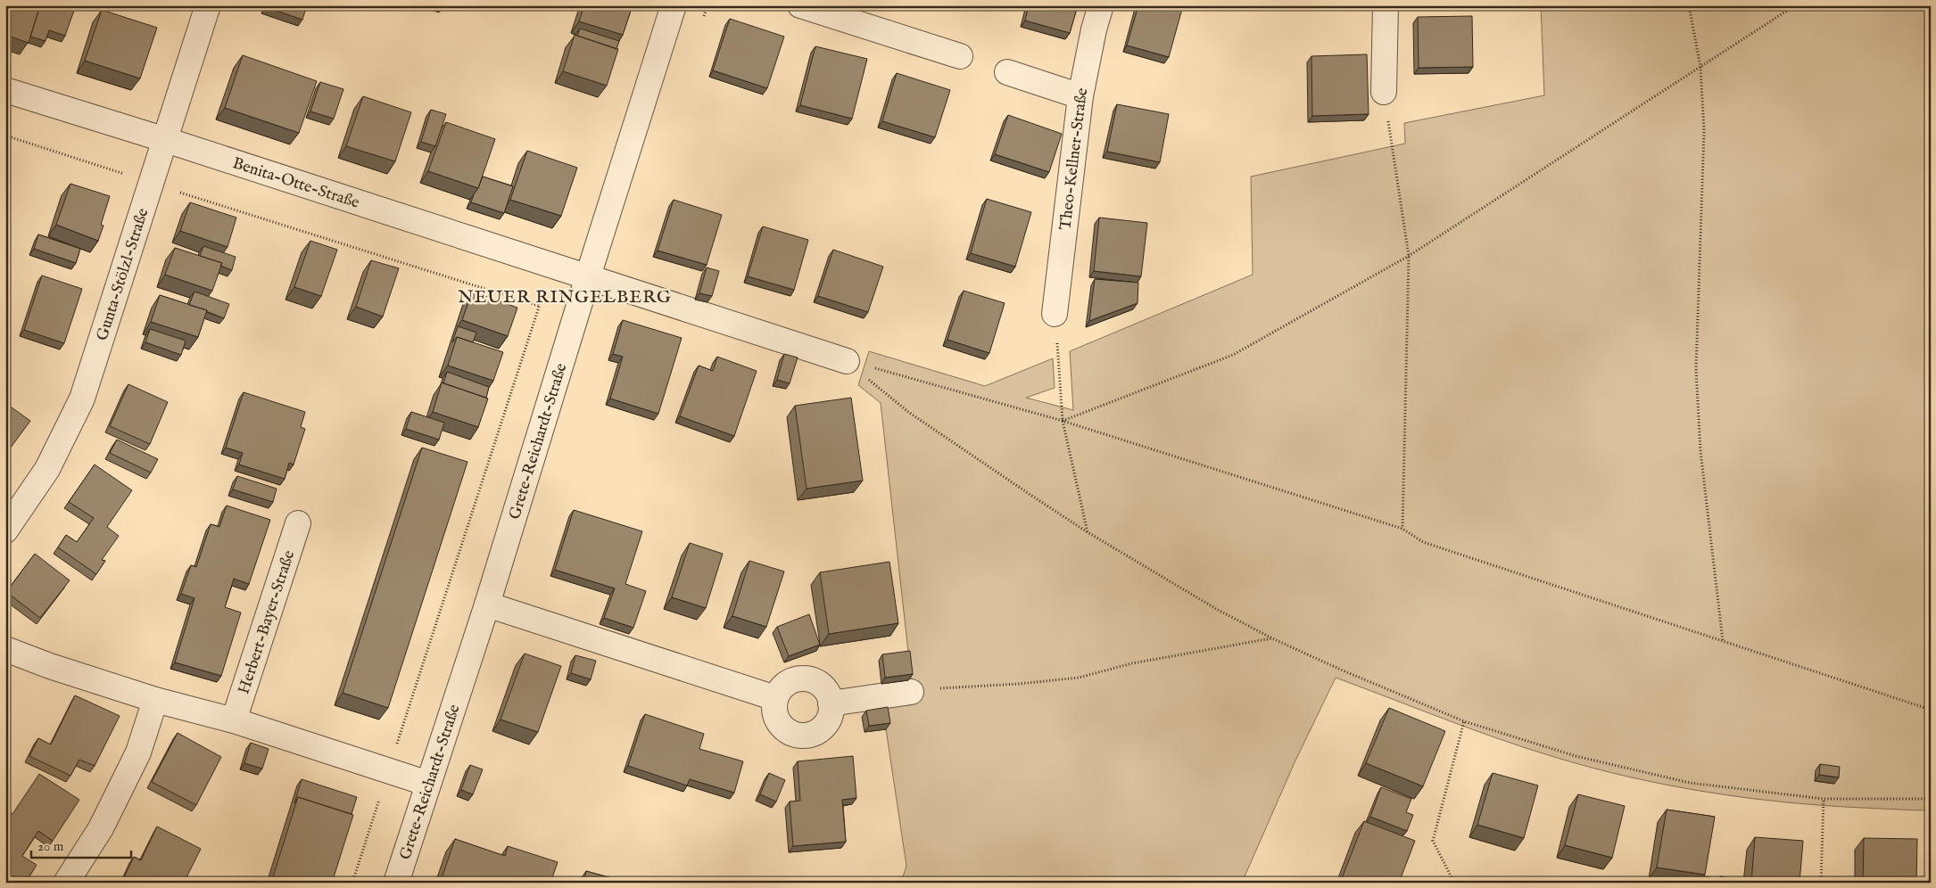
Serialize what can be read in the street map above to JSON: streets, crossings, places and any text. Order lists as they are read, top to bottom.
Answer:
{
  "streets": {
    "street": [
      "Theo-Kellner-Straße",
      "Benita-Otte-Straße",
      "Gunta-Stölzl-Straße",
      "Grete-Reichardt-Straße",
      "Herbert-Bayer-Straße"
    ]
  },
  "crossings": [
    ["Benita-Otte-Straße", "Gunta-Stölzl-Straße"],
    ["Benita-Otte-Straße", "Grete-Reichardt-Straße"]
  ],
  "districts": ["NEUER RINGELBERG"],
  "scale_bar": "20 m"
}
